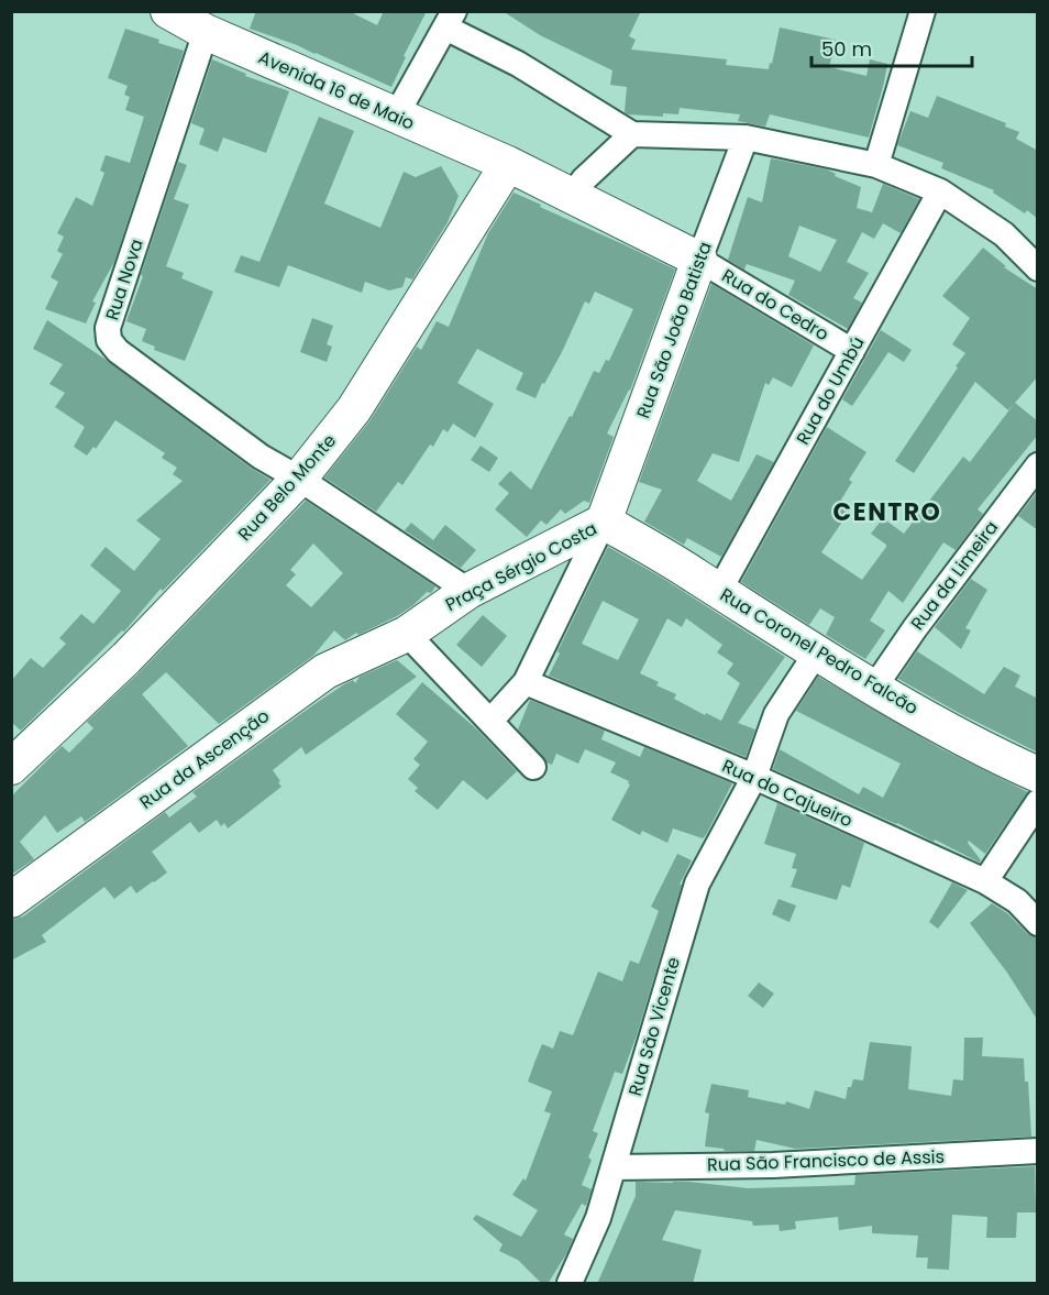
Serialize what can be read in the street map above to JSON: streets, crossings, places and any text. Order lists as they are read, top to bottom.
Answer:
{
  "streets": {
    "street": [
      "Avenida 16 de Maio",
      "Rua Nova",
      "Rua do Cedro",
      "Rua São João Batista",
      "Rua do Umbú",
      "Rua Belo Monte",
      "Praça Sérgio Costa",
      "Rua da Limeira",
      "Rua Coronel Pedro Falcão",
      "Rua da Ascenção",
      "Rua do Cajueiro",
      "Rua São Vicente",
      "Rua São Francisco de Assis"
    ]
  },
  "crossings": [
    ["Avenida 16 de Maio", "Rua Nova"],
    ["Avenida 16 de Maio", "Rua do Cedro"],
    ["Avenida 16 de Maio", "Rua São João Batista"],
    ["Avenida 16 de Maio", "Rua Belo Monte"],
    ["Rua Nova", "Rua Belo Monte"],
    ["Rua do Cedro", "Rua São João Batista"],
    ["Rua do Cedro", "Rua do Umbú"],
    ["Rua São João Batista", "Praça Sérgio Costa"],
    ["Rua São João Batista", "Rua Coronel Pedro Falcão"],
    ["Rua do Umbú", "Rua Coronel Pedro Falcão"],
    ["Praça Sérgio Costa", "Rua Coronel Pedro Falcão"],
    ["Praça Sérgio Costa", "Rua da Ascenção"],
    ["Rua da Limeira", "Rua Coronel Pedro Falcão"],
    ["Rua Coronel Pedro Falcão", "Rua São Vicente"],
    ["Rua do Cajueiro", "Rua São Vicente"],
    ["Rua São Vicente", "Rua São Francisco de Assis"]
  ],
  "districts": ["CENTRO"],
  "scale_bar": "50 m"
}
